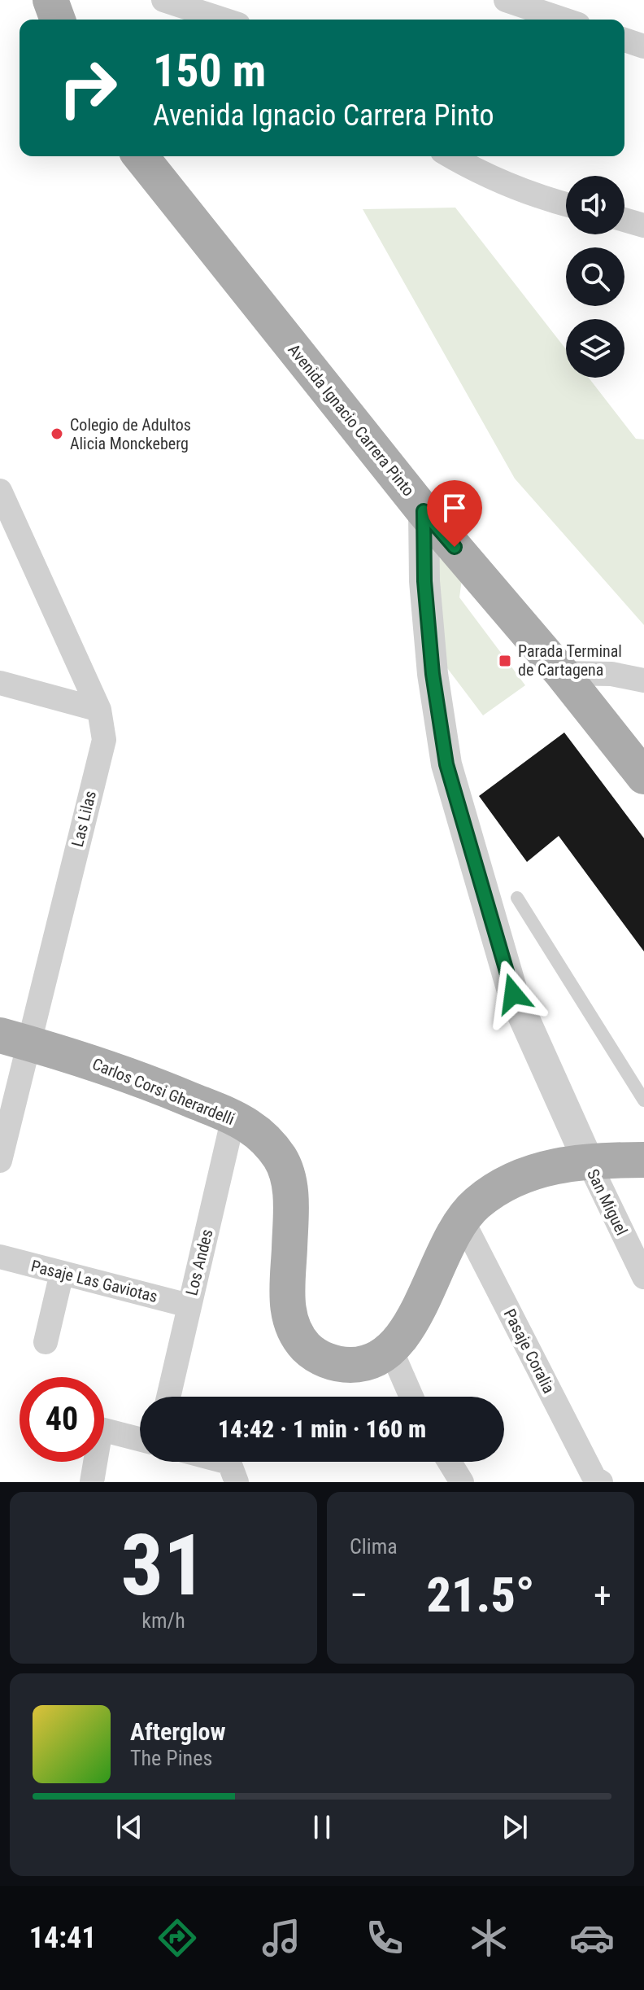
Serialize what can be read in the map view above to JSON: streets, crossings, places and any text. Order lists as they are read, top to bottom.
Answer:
{
  "streets": {
    "main road": ["Avenida Ignacio Carrera Pinto", "Carlos Corsi Gherardelli"],
    "street": [
      "Las Lilas",
      "San Miguel",
      "Los Andes",
      "Pasaje Las Gaviotas",
      "Pasaje Coralia"
    ]
  },
  "crossings": [
    ["Las Lilas", "Carlos Corsi Gherardelli"],
    ["Carlos Corsi Gherardelli", "Los Andes"],
    ["Los Andes", "Pasaje Las Gaviotas"]
  ],
  "places": {
    "other": ["Colegio de Adultos Alicia Monckeberg"],
    "transit": ["Parada Terminal de Cartagena"]
  },
  "page": {
    "turn": ["150 m", "Avenida Ignacio Carrera Pinto"],
    "limit": "40",
    "trip": "14:42 · 1 min · 160 m",
    "tile": [
      ["31", "km/h"],
      "Clima"
    ],
    "heat": ["−", "21.5°", "+"],
    "song": ["Afterglow", "The Pines"],
    "tabs": "14:41"
  }
}
